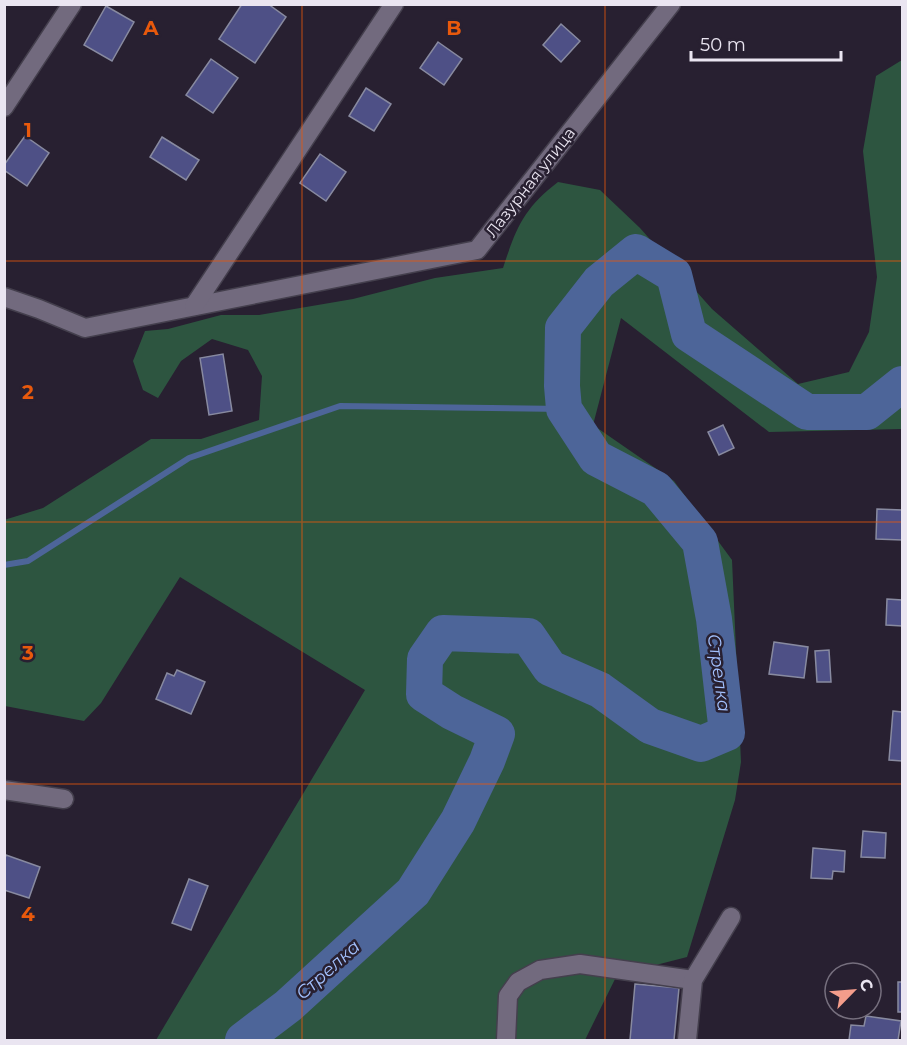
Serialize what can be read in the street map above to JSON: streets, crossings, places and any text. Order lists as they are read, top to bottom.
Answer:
{
  "streets": {
    "street": ["Лазурная улица"]
  },
  "water": ["Стрелка"],
  "scale_bar": "50 m",
  "north": "top right",
  "grid": {
    "columns": ["A", "B"],
    "rows": [
      "1",
      "2",
      "3",
      "4"
    ]
  }
}
